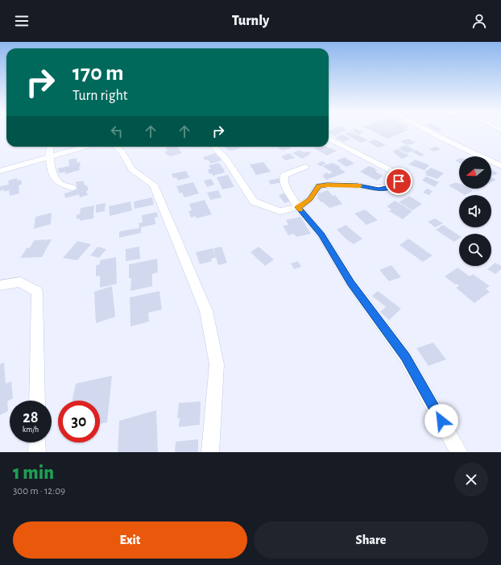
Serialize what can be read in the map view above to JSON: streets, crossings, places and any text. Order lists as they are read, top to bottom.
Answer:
{
  "north": "left",
  "page": {
    "header": "Turnly",
    "turn": ["170 m", "Turn right"],
    "speed": "28 km/h",
    "limit": "30",
    "heading": ["1 min", "300 m · 12:09"],
    "buttons": ["Exit", "Share"]
  }
}
